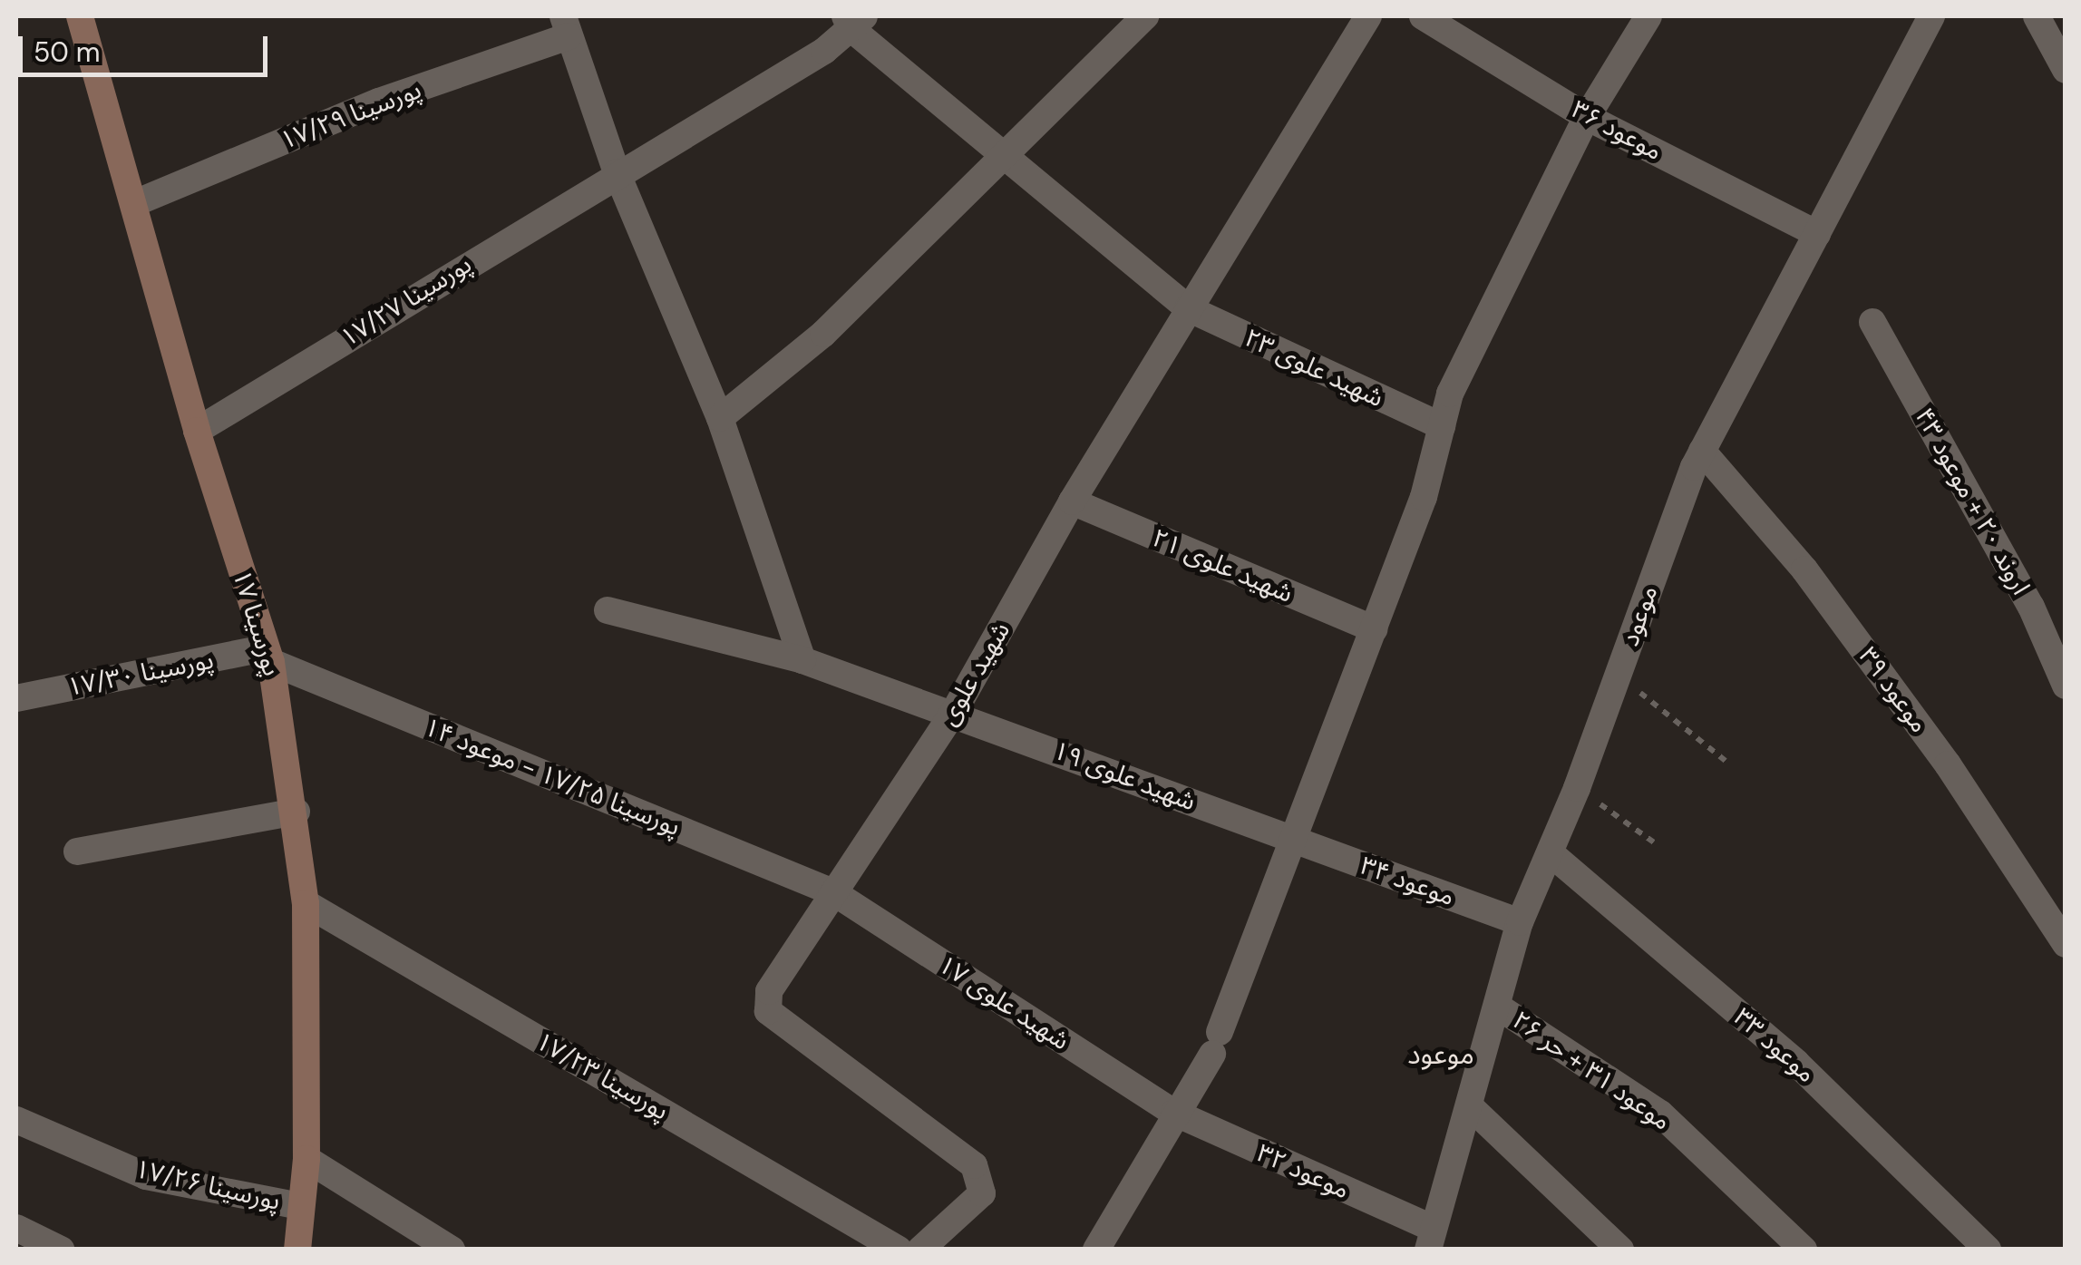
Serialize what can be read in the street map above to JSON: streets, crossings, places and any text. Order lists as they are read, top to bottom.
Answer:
{
  "streets": {
    "street": [
      "پورسینا ۱۷/۲۹",
      "موعود ۳۶",
      "پورسینا ۱۷/۲۷",
      "شهید علوی ۲۳",
      "اروند ۲۰ + موعود ۴۳",
      "شهید علوی ۲۱",
      "موعود",
      "پورسینا ۱۷",
      "پورسینا ۱۷/۳۰",
      "شهید علوی",
      "موعود ۳۹",
      "شهید علوی ۱۹",
      "پورسینا ۱۷/۲۵ - موعود ۱۴",
      "موعود ۳۴",
      "شهید علوی ۱۷",
      "موعود ۳۳",
      "موعود ۳۱ + حر ۲۶",
      "پورسینا ۱۷/۲۳",
      "موعود ۳۲",
      "پورسینا ۱۷/۲۶"
    ]
  },
  "crossings": [
    ["پورسینا ۱۷/۲۹", "پورسینا ۱۷"],
    ["موعود ۳۶", "موعود"],
    ["پورسینا ۱۷/۲۷", "شهید علوی ۲۳"],
    ["پورسینا ۱۷/۲۷", "پورسینا ۱۷"],
    ["شهید علوی ۲۳", "شهید علوی"],
    ["شهید علوی ۲۱", "شهید علوی"],
    ["موعود", "موعود ۳۹"],
    ["موعود", "موعود ۳۴"],
    ["موعود", "موعود ۳۳"],
    ["موعود", "موعود ۳۱ + حر ۲۶"],
    ["موعود", "موعود ۳۲"],
    ["پورسینا ۱۷", "پورسینا ۱۷/۳۰"],
    ["پورسینا ۱۷", "پورسینا ۱۷/۲۵ - موعود ۱۴"],
    ["پورسینا ۱۷", "پورسینا ۱۷/۲۳"],
    ["پورسینا ۱۷", "پورسینا ۱۷/۲۶"],
    ["پورسینا ۱۷/۳۰", "پورسینا ۱۷/۲۵ - موعود ۱۴"],
    ["شهید علوی", "شهید علوی ۱۹"],
    ["شهید علوی", "پورسینا ۱۷/۲۵ - موعود ۱۴"],
    ["شهید علوی", "شهید علوی ۱۷"],
    ["شهید علوی ۱۹", "موعود ۳۴"],
    ["پورسینا ۱۷/۲۵ - موعود ۱۴", "شهید علوی ۱۷"],
    ["شهید علوی ۱۷", "موعود ۳۲"]
  ],
  "districts": ["موعود"],
  "scale_bar": "50 m"
}
